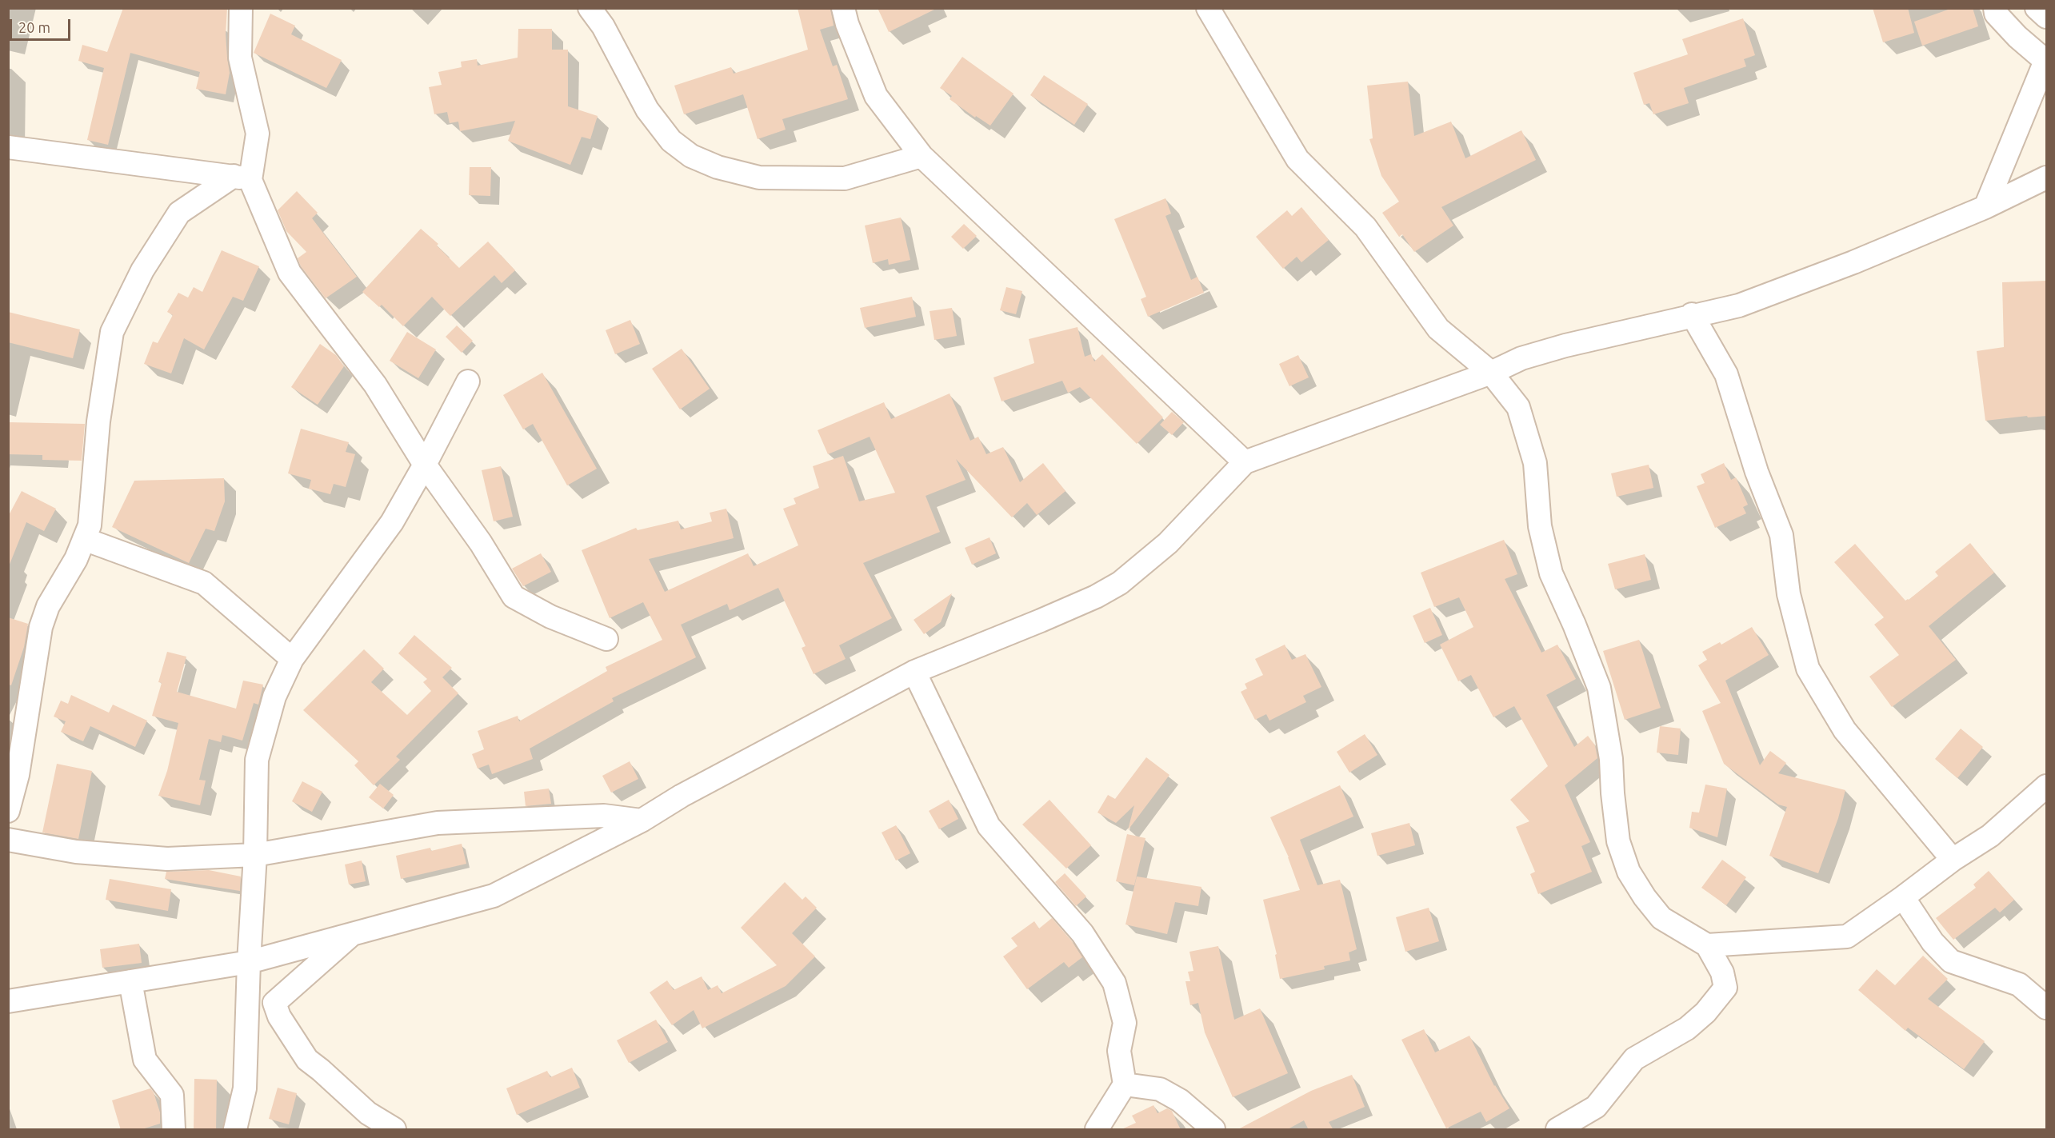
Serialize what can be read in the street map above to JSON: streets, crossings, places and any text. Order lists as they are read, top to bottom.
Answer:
{
  "scale_bar": "20 m"
}
